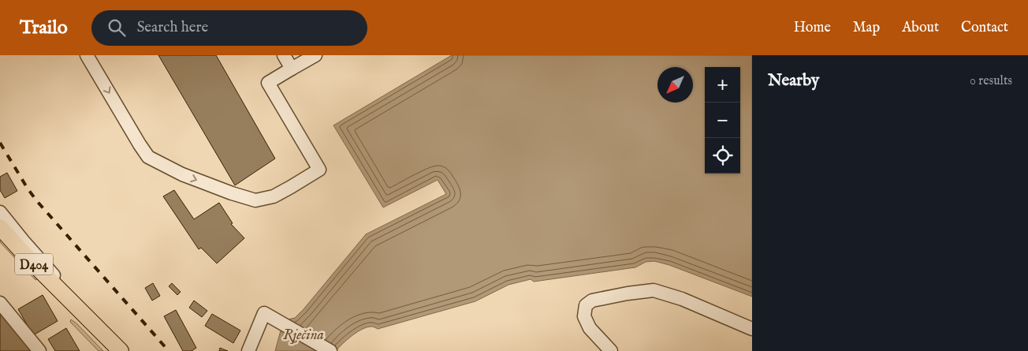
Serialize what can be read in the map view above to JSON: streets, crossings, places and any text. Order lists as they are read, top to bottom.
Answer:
{
  "streets": {
    "main road": ["D404"]
  },
  "water": ["Rječina"],
  "north": "bottom left",
  "page": {
    "header": "Trailo",
    "search": "Search here",
    "nav": [
      "Home",
      "Map",
      "About",
      "Contact"
    ],
    "heading": ["Nearby", "0 results"],
    "map_buttons": ["+", "−"]
  }
}
